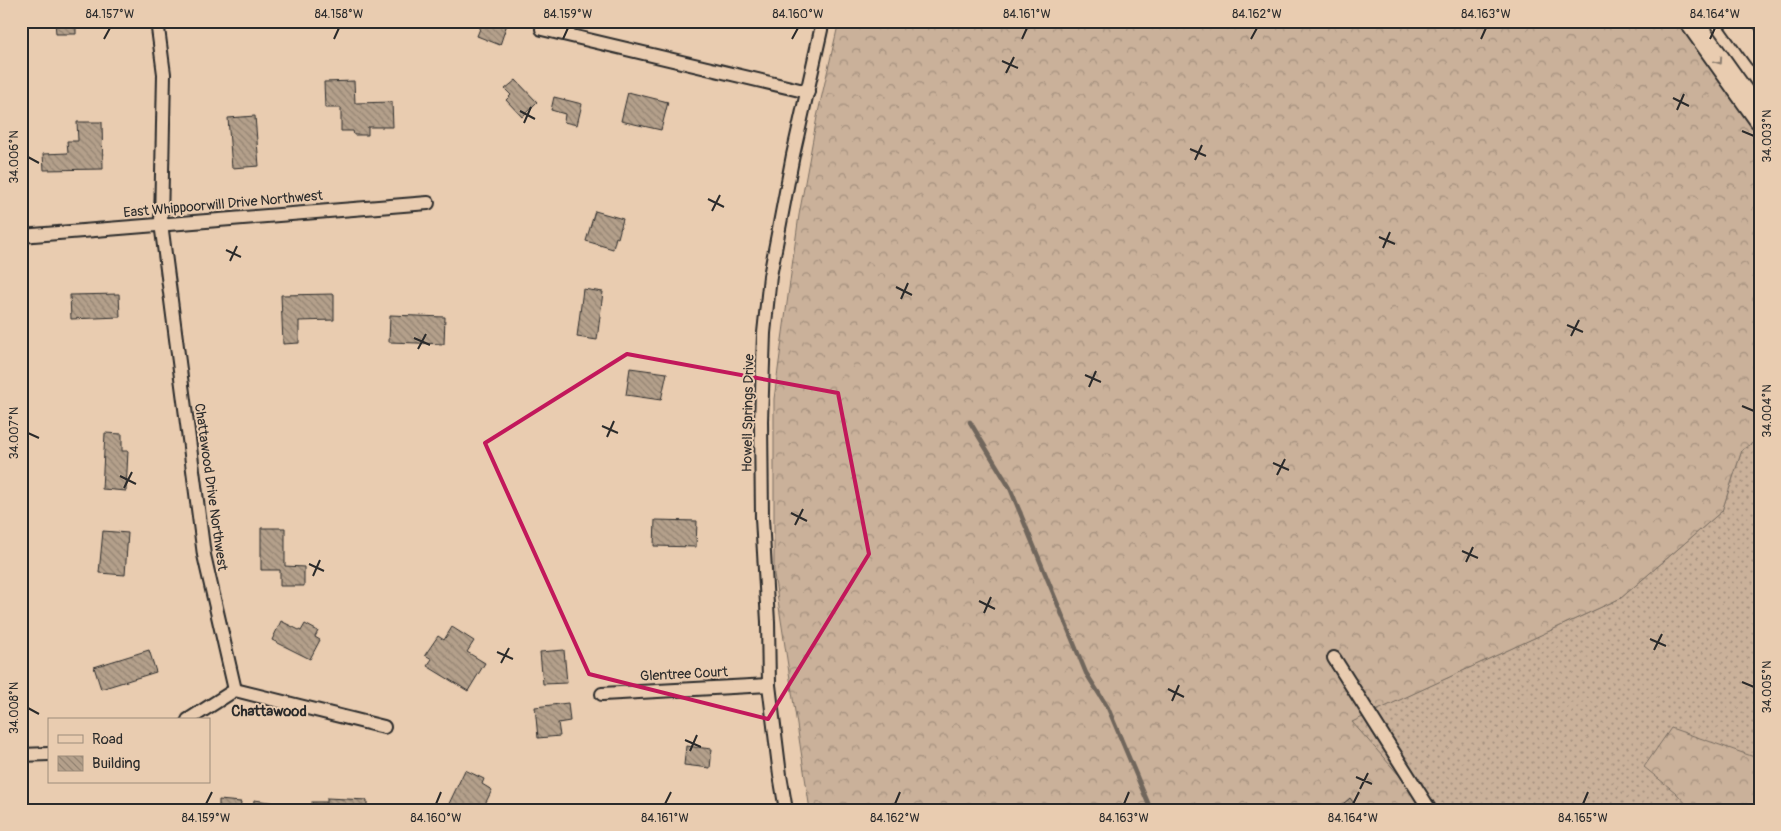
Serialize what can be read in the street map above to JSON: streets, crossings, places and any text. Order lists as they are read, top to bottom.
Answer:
{
  "streets": {
    "street": [
      "East Whippoorwill Drive Northwest",
      "Howell Springs Drive",
      "Chattawood Drive Northwest",
      "Glentree Court"
    ]
  },
  "crossings": [
    ["East Whippoorwill Drive Northwest", "Chattawood Drive Northwest"],
    ["Howell Springs Drive", "Glentree Court"]
  ],
  "districts": ["Chattawood"],
  "legend": ["Road", "Building"],
  "coordinates": [
    "84.157°W",
    "84.158°W",
    "84.159°W",
    "84.160°W",
    "84.161°W",
    "84.162°W",
    "84.163°W",
    "84.164°W",
    "34.003°N",
    "34.006°N",
    "34.004°N",
    "34.007°N",
    "34.005°N",
    "34.008°N",
    "84.165°W"
  ]
}
